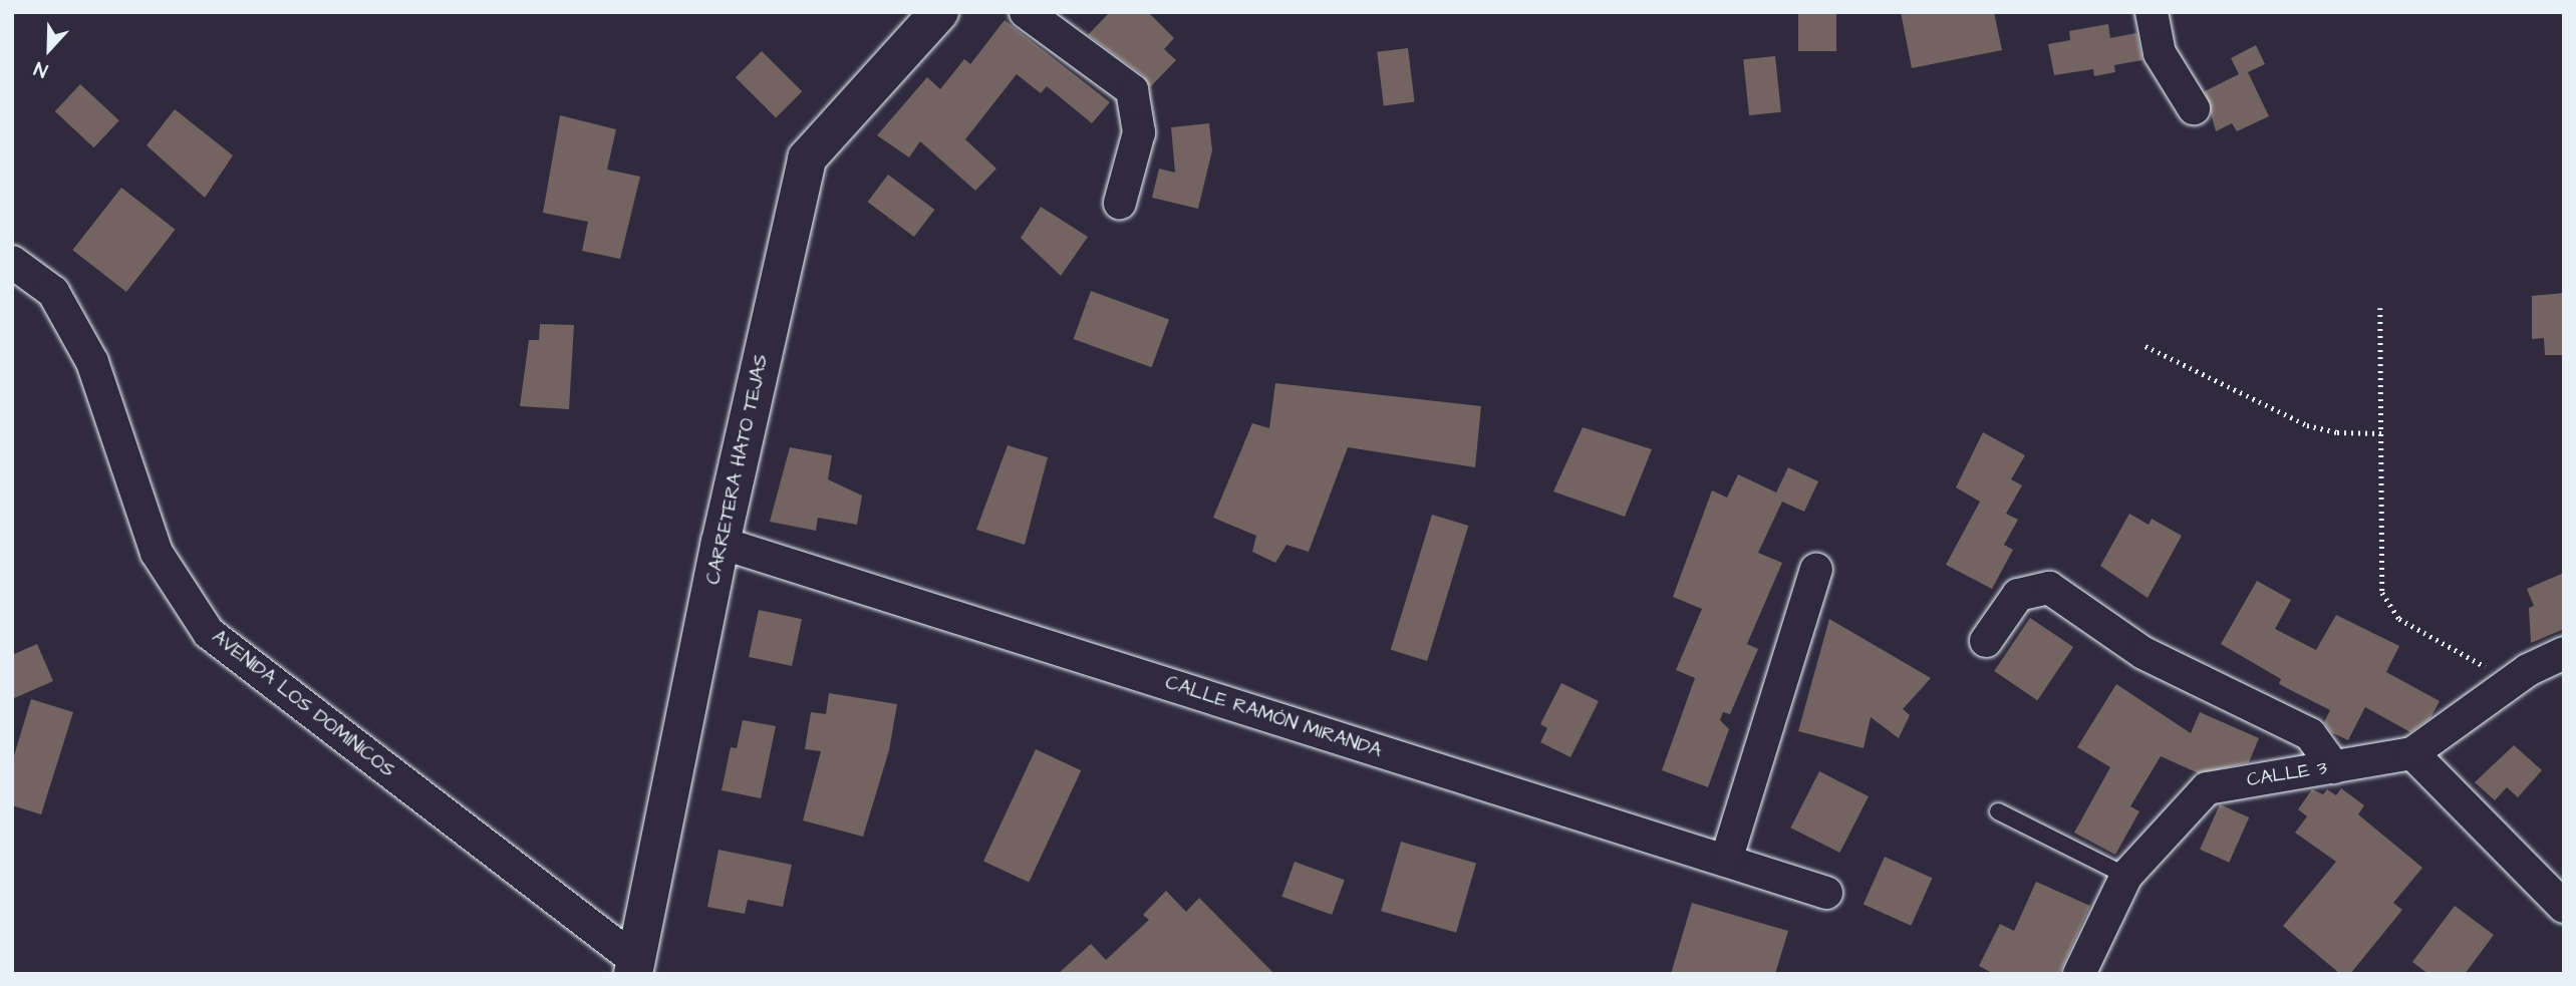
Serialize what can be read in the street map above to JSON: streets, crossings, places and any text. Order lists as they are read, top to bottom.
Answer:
{
  "streets": {
    "street": [
      "CARRETERA HATO TEJAS",
      "AVENIDA LOS DOMINICOS",
      "CALLE RAMÓN MIRANDA",
      "CALLE 3"
    ]
  },
  "crossings": [
    ["CARRETERA HATO TEJAS", "AVENIDA LOS DOMINICOS"],
    ["CARRETERA HATO TEJAS", "CALLE RAMÓN MIRANDA"]
  ],
  "north": "bottom"
}
